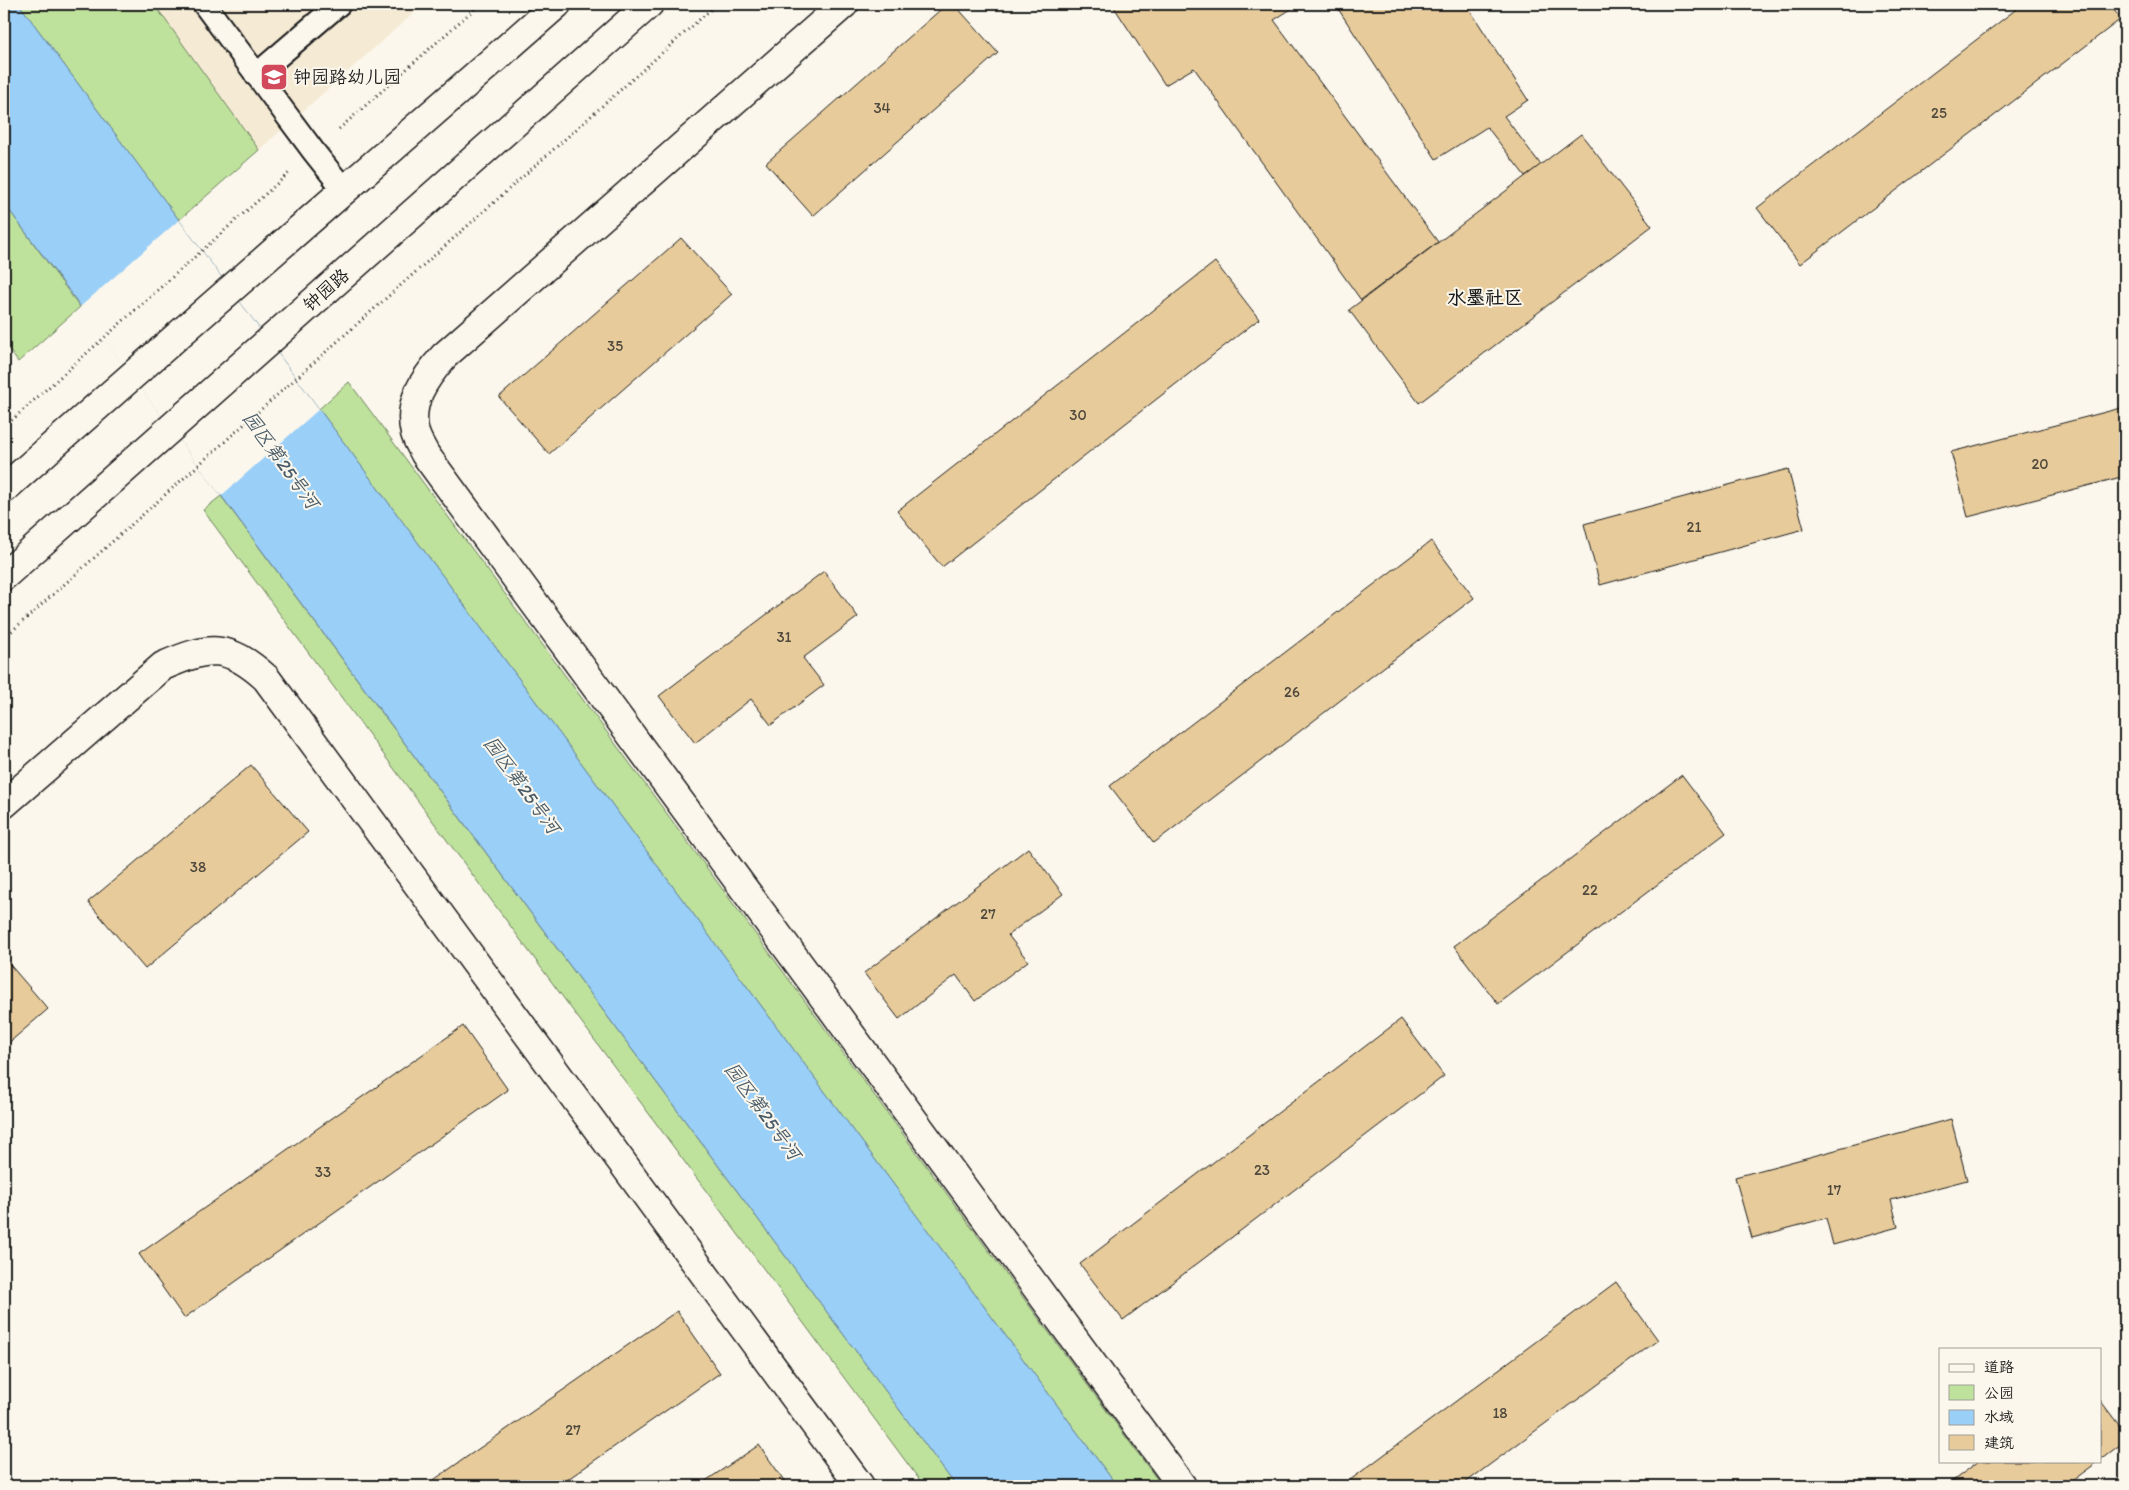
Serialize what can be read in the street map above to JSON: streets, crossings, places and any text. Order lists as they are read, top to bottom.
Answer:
{
  "streets": {
    "street": ["钟园路"]
  },
  "districts": ["水墨社区"],
  "water": ["园区第25号河"],
  "places": {
    "school or university": ["钟园路幼儿园"]
  },
  "house_numbers": [
    "34",
    "25",
    "35",
    "30",
    "20",
    "21",
    "31",
    "26",
    "38",
    "22",
    "27",
    "23",
    "33",
    "17",
    "18",
    "27"
  ],
  "legend": [
    "道路",
    "公园",
    "水域",
    "建筑"
  ]
}
